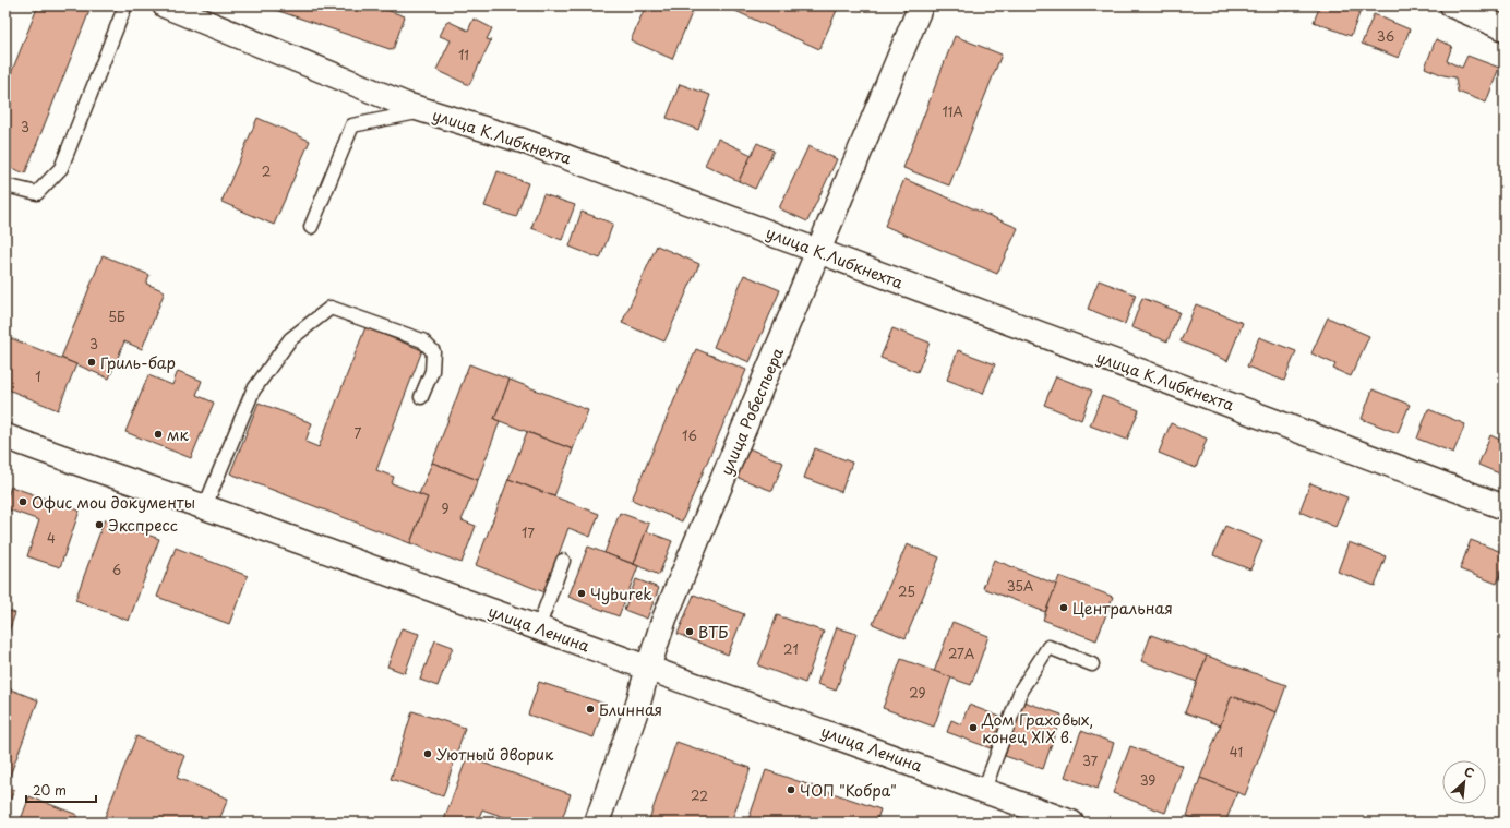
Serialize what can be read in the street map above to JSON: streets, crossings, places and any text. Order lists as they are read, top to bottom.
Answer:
{
  "streets": {
    "street": ["улица К.Либкнехта", "улица Робеспьера", "улица Ленина"]
  },
  "crossings": [
    ["улица К.Либкнехта", "улица Робеспьера"],
    ["улица Робеспьера", "улица Ленина"]
  ],
  "places": [
    "Гриль-бар",
    "мк",
    "Офис мои документы",
    "Экспресс",
    "Чуburek",
    "Центральная",
    "ВТБ",
    "Блинная",
    "Дом Граховых, конец XIX в.",
    "Уютный дворик",
    "ЧОП \"Кобра\""
  ],
  "house_numbers": [
    "36",
    "11",
    "11А",
    "3",
    "2",
    "5Б",
    "3",
    "1",
    "7",
    "16",
    "9",
    "17",
    "4",
    "6",
    "35А",
    "25",
    "21",
    "27А",
    "29",
    "41",
    "37",
    "39",
    "22"
  ],
  "scale_bar": "20 m",
  "north": "top right"
}
